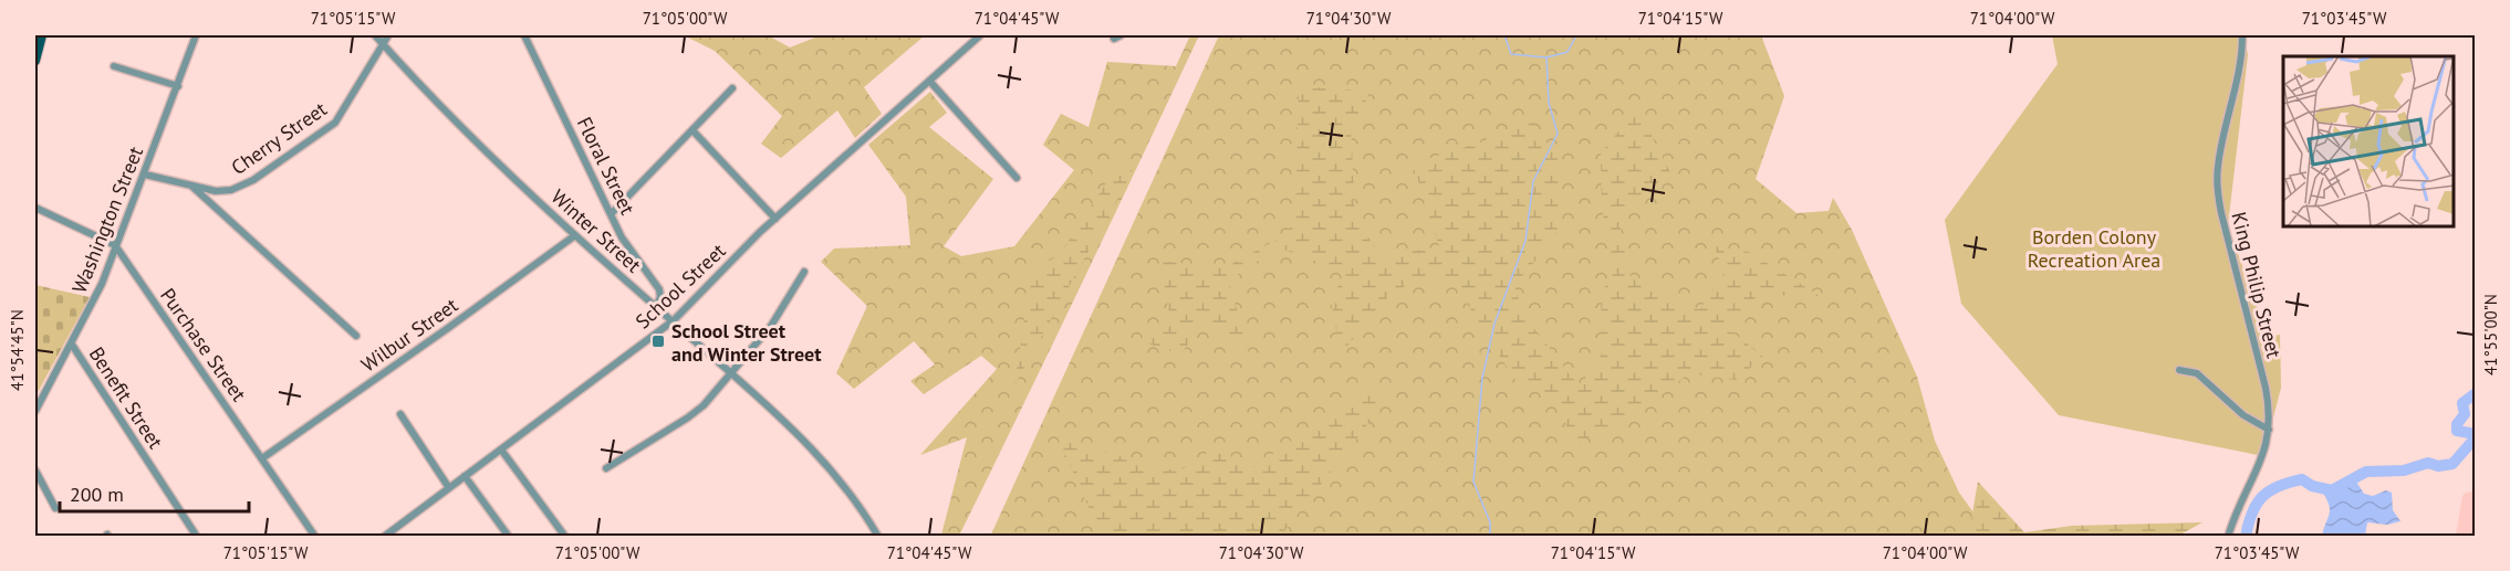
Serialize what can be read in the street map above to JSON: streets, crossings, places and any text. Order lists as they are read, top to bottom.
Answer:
{
  "streets": {
    "street": [
      "Cherry Street",
      "Floral Street",
      "Washington Street",
      "Winter Street",
      "King Philip Street",
      "School Street",
      "Wilbur Street",
      "Purchase Street",
      "Benefit Street"
    ]
  },
  "crossings": [
    ["Cherry Street", "Washington Street"],
    ["Cherry Street", "Winter Street"],
    ["Floral Street", "Winter Street"],
    ["Washington Street", "Purchase Street"],
    ["Washington Street", "Benefit Street"],
    ["Winter Street", "School Street"],
    ["Winter Street", "Wilbur Street"],
    ["Wilbur Street", "Purchase Street"]
  ],
  "parks": ["Borden Colony Recreation Area"],
  "places": {
    "transit": ["School Street and Winter Street"]
  },
  "scale_bar": "200 m",
  "coordinates": [
    "71°05'15\"W",
    "71°05'00\"W",
    "71°04'45\"W",
    "71°04'30\"W",
    "71°04'15\"W",
    "71°04'00\"W",
    "71°03'45\"W",
    "41°55'00\"N",
    "41°54'45\"N"
  ]
}
